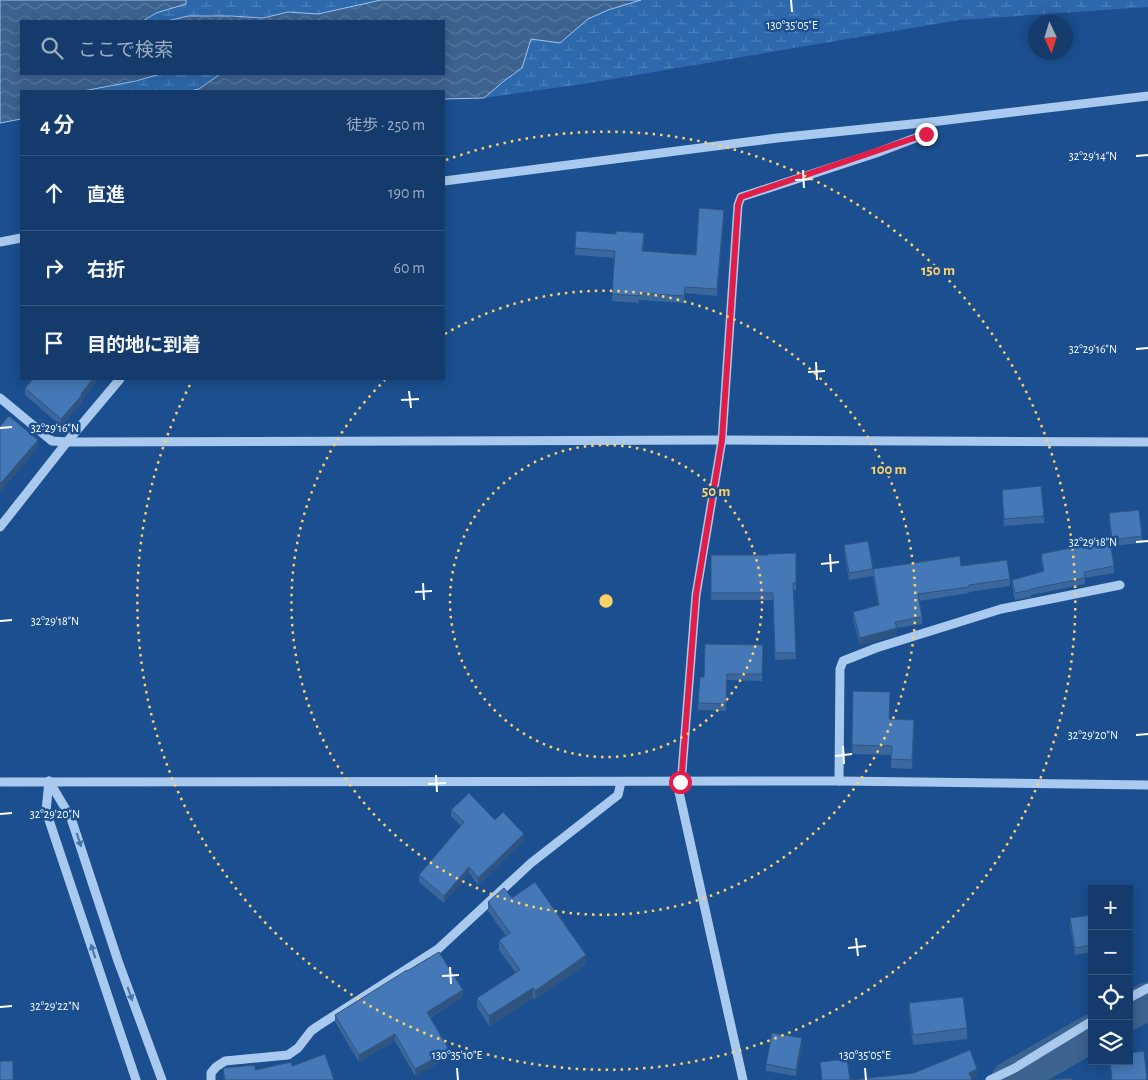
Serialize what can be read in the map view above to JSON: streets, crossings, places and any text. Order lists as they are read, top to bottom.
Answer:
{
  "north": "bottom",
  "page": {
    "search": "ここで検索",
    "heading": ["4 分", "徒歩 · 250 m"],
    "list": [
      ["直進", "190 m"],
      ["右折", "60 m"],
      "目的地に到着"
    ],
    "map_buttons": ["+", "−"]
  },
  "coordinates": [
    "130°35'05\"E",
    "32°29'14\"N",
    "32°29'16\"N",
    "32°29'18\"N",
    "32°29'20\"N",
    "32°29'22\"N",
    "130°35'10\"E"
  ],
  "rings": ["150 m", "100 m", "50 m"]
}
